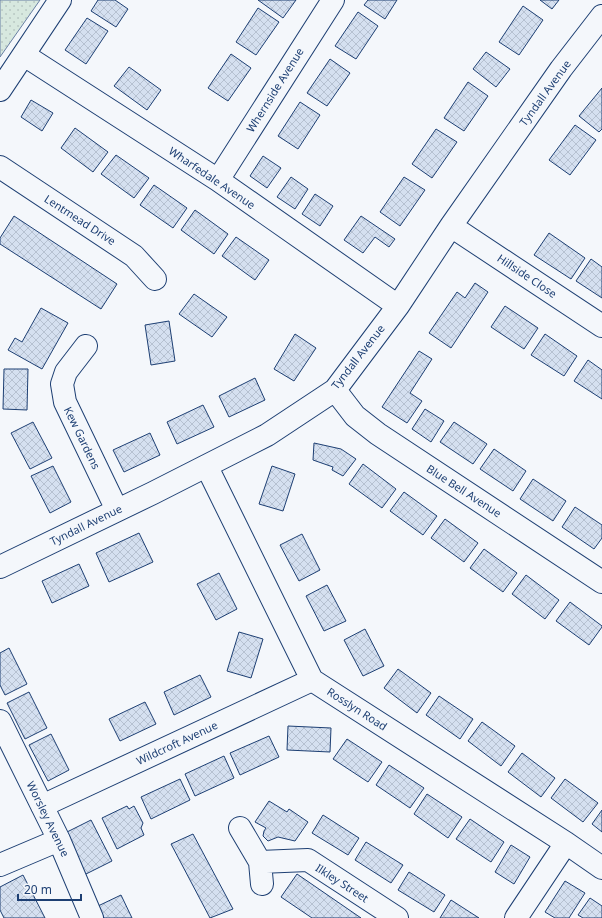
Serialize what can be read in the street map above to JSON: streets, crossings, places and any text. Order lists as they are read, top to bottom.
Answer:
{
  "streets": {
    "street": [
      "Whernside Avenue",
      "Tyndall Avenue",
      "Wharfedale Avenue",
      "Lentmead Drive",
      "Hillside Close",
      "Kew Gardens",
      "Blue Bell Avenue",
      "Rosslyn Road",
      "Wildcroft Avenue",
      "Worsley Avenue",
      "Ilkley Street"
    ]
  },
  "crossings": [
    ["Whernside Avenue", "Wharfedale Avenue"],
    ["Tyndall Avenue", "Wharfedale Avenue"],
    ["Tyndall Avenue", "Hillside Close"],
    ["Tyndall Avenue", "Kew Gardens"],
    ["Tyndall Avenue", "Blue Bell Avenue"],
    ["Rosslyn Road", "Wildcroft Avenue"],
    ["Wildcroft Avenue", "Worsley Avenue"]
  ],
  "scale_bar": "20 m"
}
